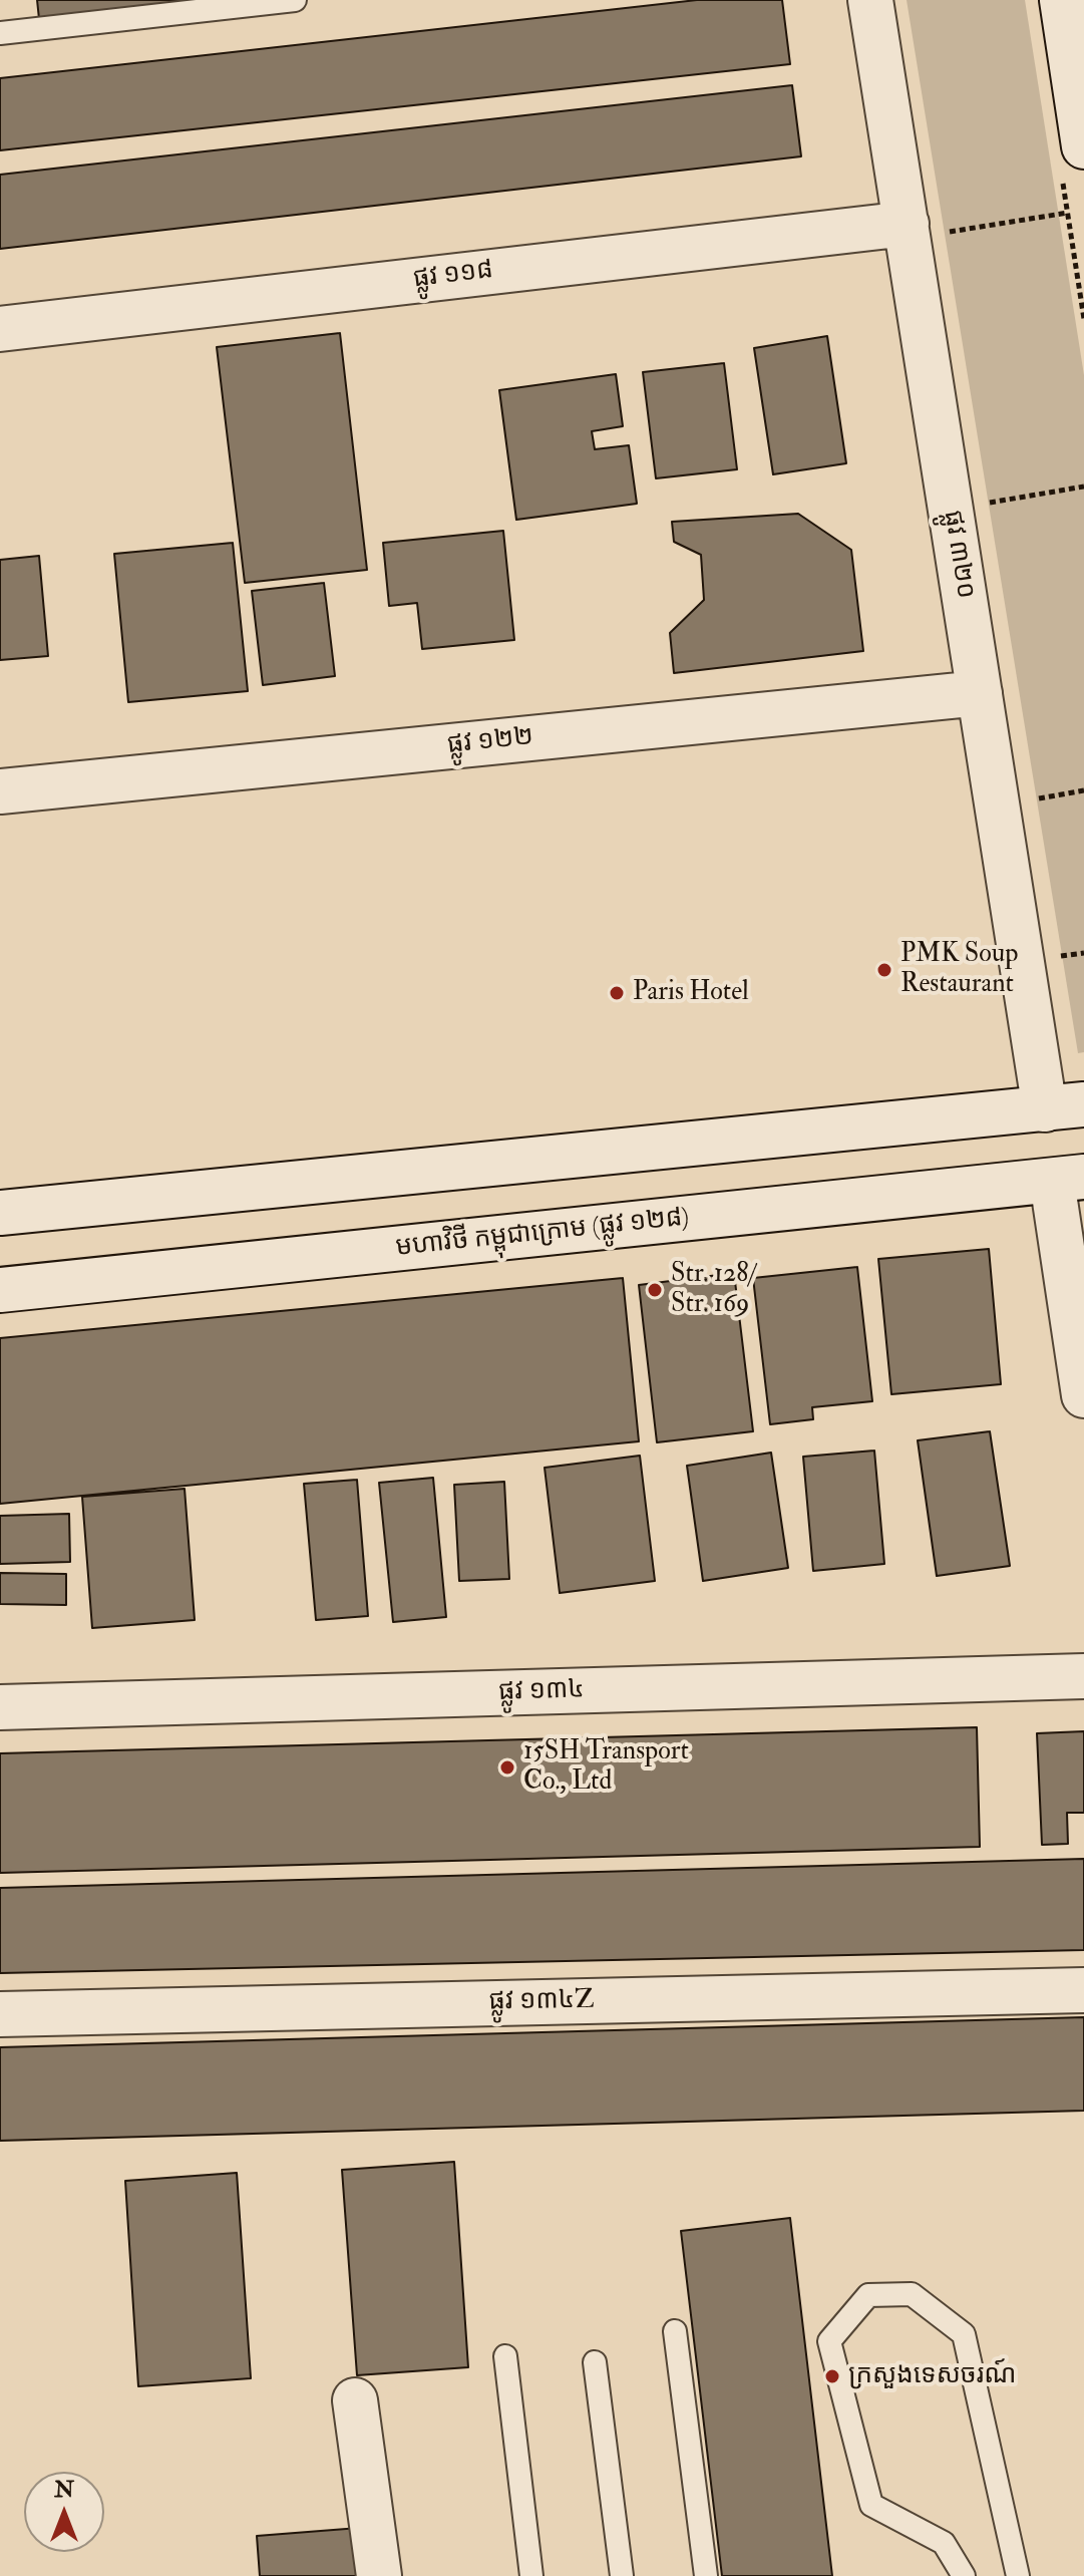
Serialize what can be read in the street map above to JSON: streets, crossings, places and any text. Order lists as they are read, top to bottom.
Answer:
{
  "streets": {
    "street": [
      "ផ្លូវ ១១៨",
      "ផ្លូវ ៣២០",
      "ផ្លូវ ១២២",
      "មហាវិថី កម្ពុជាក្រោម (ផ្លូវ ១២៨)",
      "ផ្លូវ ១៣៤",
      "ផ្លូវ ១៣៤Z"
    ]
  },
  "crossings": [
    ["ផ្លូវ ១១៨", "ផ្លូវ ៣២០"],
    ["ផ្លូវ ៣២០", "ផ្លូវ ១២២"]
  ],
  "places": [
    "PMK Soup Restaurant",
    "Paris Hotel",
    "Str. 128/ Str. 169",
    "15SH Transport Co., Ltd",
    "ក្រសួងទេសចរណ៍"
  ],
  "north": "top"
}
